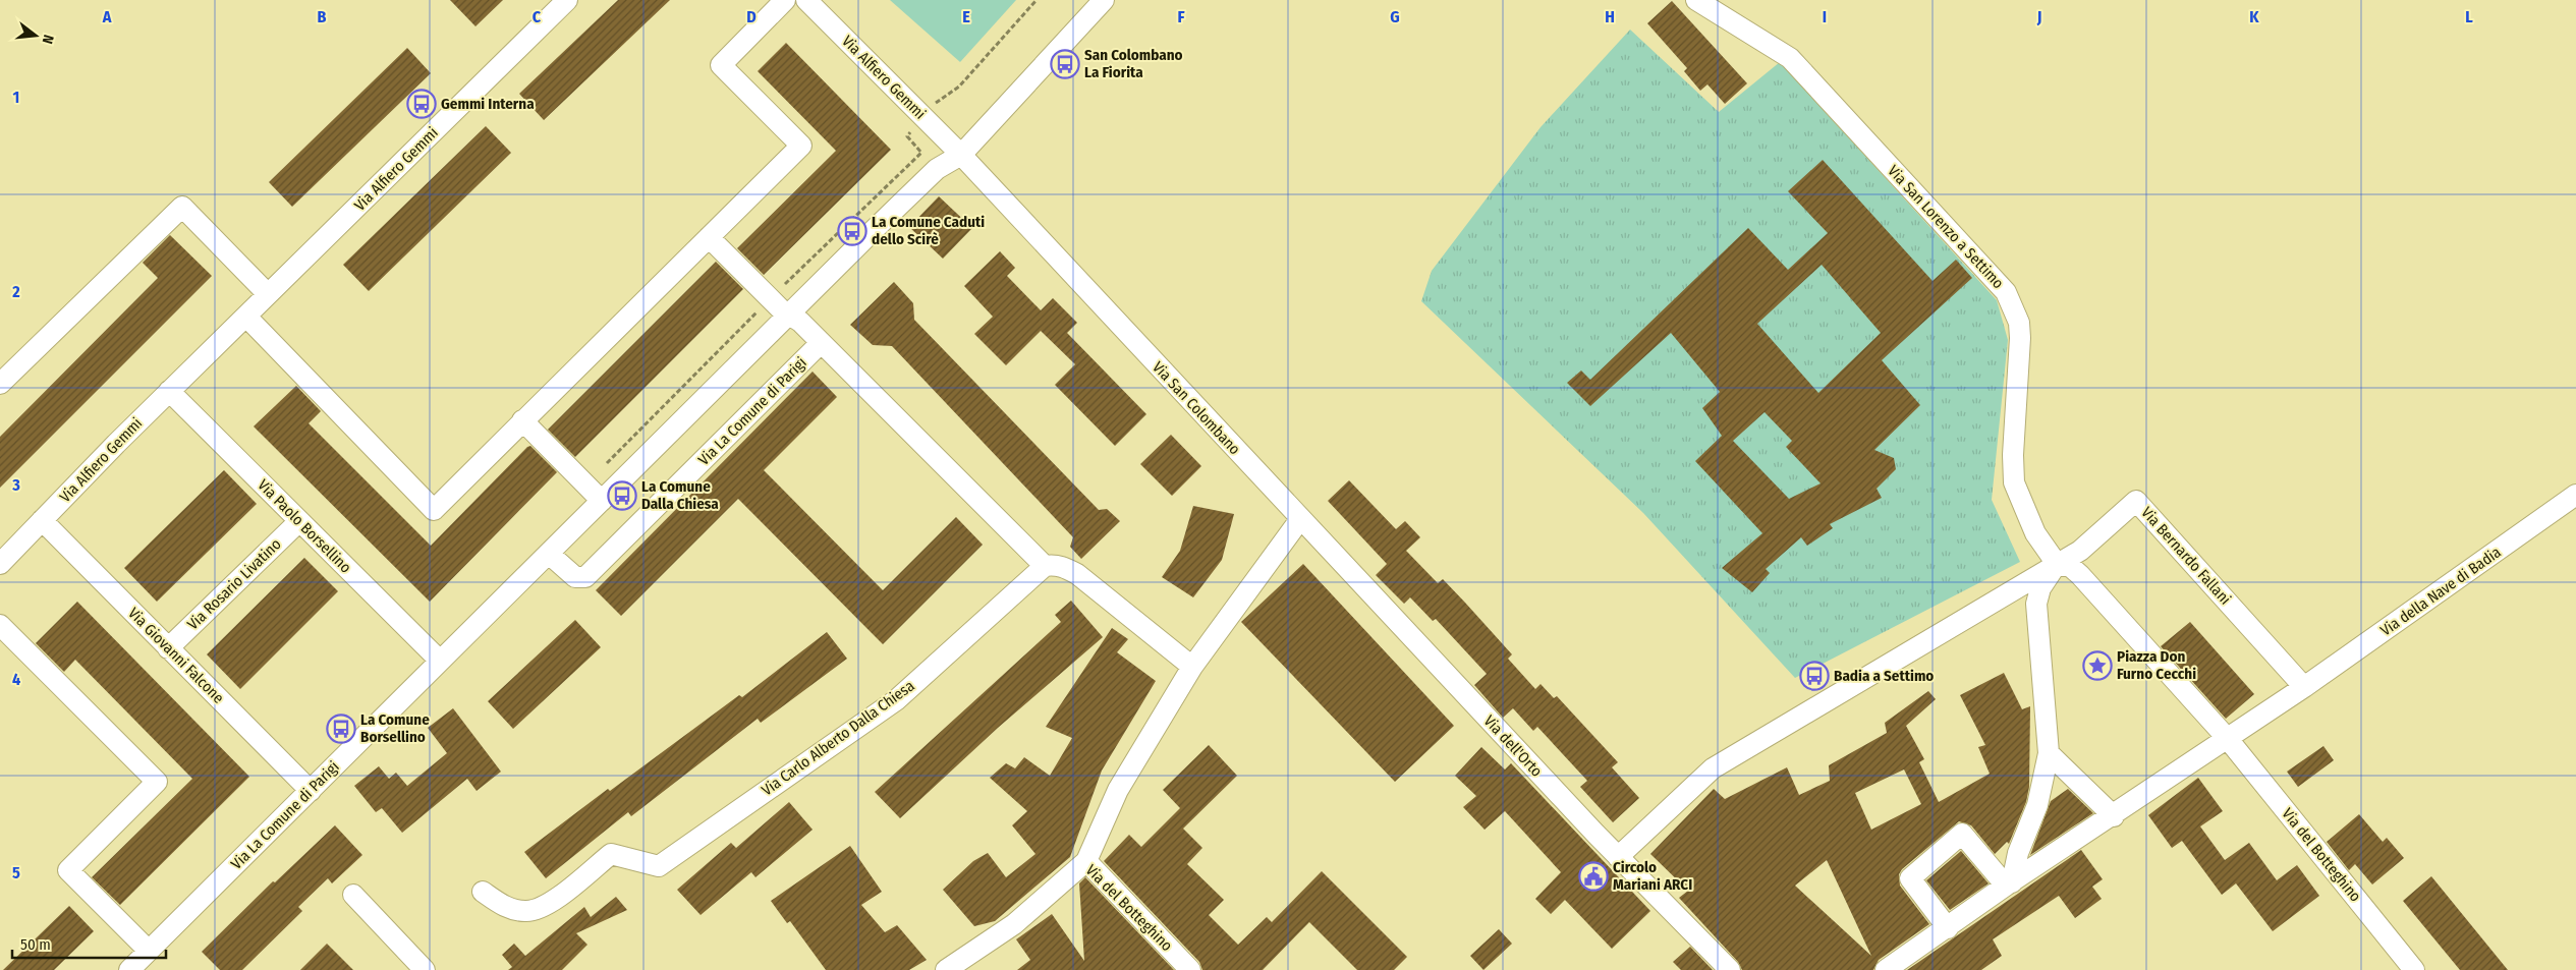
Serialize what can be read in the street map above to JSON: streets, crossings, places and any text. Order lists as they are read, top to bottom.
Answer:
{
  "streets": {
    "street": [
      "Via Alfiero Gemmi",
      "Via San Lorenzo a Settimo",
      "Via San Colombano",
      "Via La Comune di Parigi",
      "Via Paolo Borsellino",
      "Via Bernardo Fallani",
      "Via Rosario Livatino",
      "Via della Nave di Badia",
      "Via Giovanni Falcone",
      "Via Carlo Alberto Dalla Chiesa",
      "Via dell'Orto",
      "Via del Botteghino"
    ]
  },
  "crossings": [
    ["Via Alfiero Gemmi", "Via San Colombano"],
    ["Via Alfiero Gemmi", "Via La Comune di Parigi"],
    ["Via Alfiero Gemmi", "Via Paolo Borsellino"],
    ["Via Alfiero Gemmi", "Via Giovanni Falcone"],
    ["Via San Lorenzo a Settimo", "Via Bernardo Fallani"],
    ["Via San Colombano", "Via La Comune di Parigi"],
    ["Via San Colombano", "Via dell'Orto"],
    ["Via La Comune di Parigi", "Via Paolo Borsellino"],
    ["Via La Comune di Parigi", "Via Giovanni Falcone"],
    ["Via Paolo Borsellino", "Via Rosario Livatino"],
    ["Via Bernardo Fallani", "Via della Nave di Badia"],
    ["Via Rosario Livatino", "Via Giovanni Falcone"]
  ],
  "places": {
    "bus stop": [
      "San Colombano La Fiorita",
      "Gemmi Interna",
      "La Comune Caduti dello Scirè",
      "La Comune Dalla Chiesa",
      "Badia a Settimo",
      "La Comune Borsellino"
    ],
    "place": ["Piazza Don Furno Cecchi"],
    "public building": ["Circolo Mariani ARCI"]
  },
  "scale_bar": "50 m",
  "north": "right",
  "grid": {
    "columns": [
      "A",
      "B",
      "C",
      "D",
      "E",
      "F",
      "G",
      "H",
      "I",
      "J",
      "K",
      "L"
    ],
    "rows": [
      "1",
      "2",
      "3",
      "4",
      "5"
    ]
  }
}
